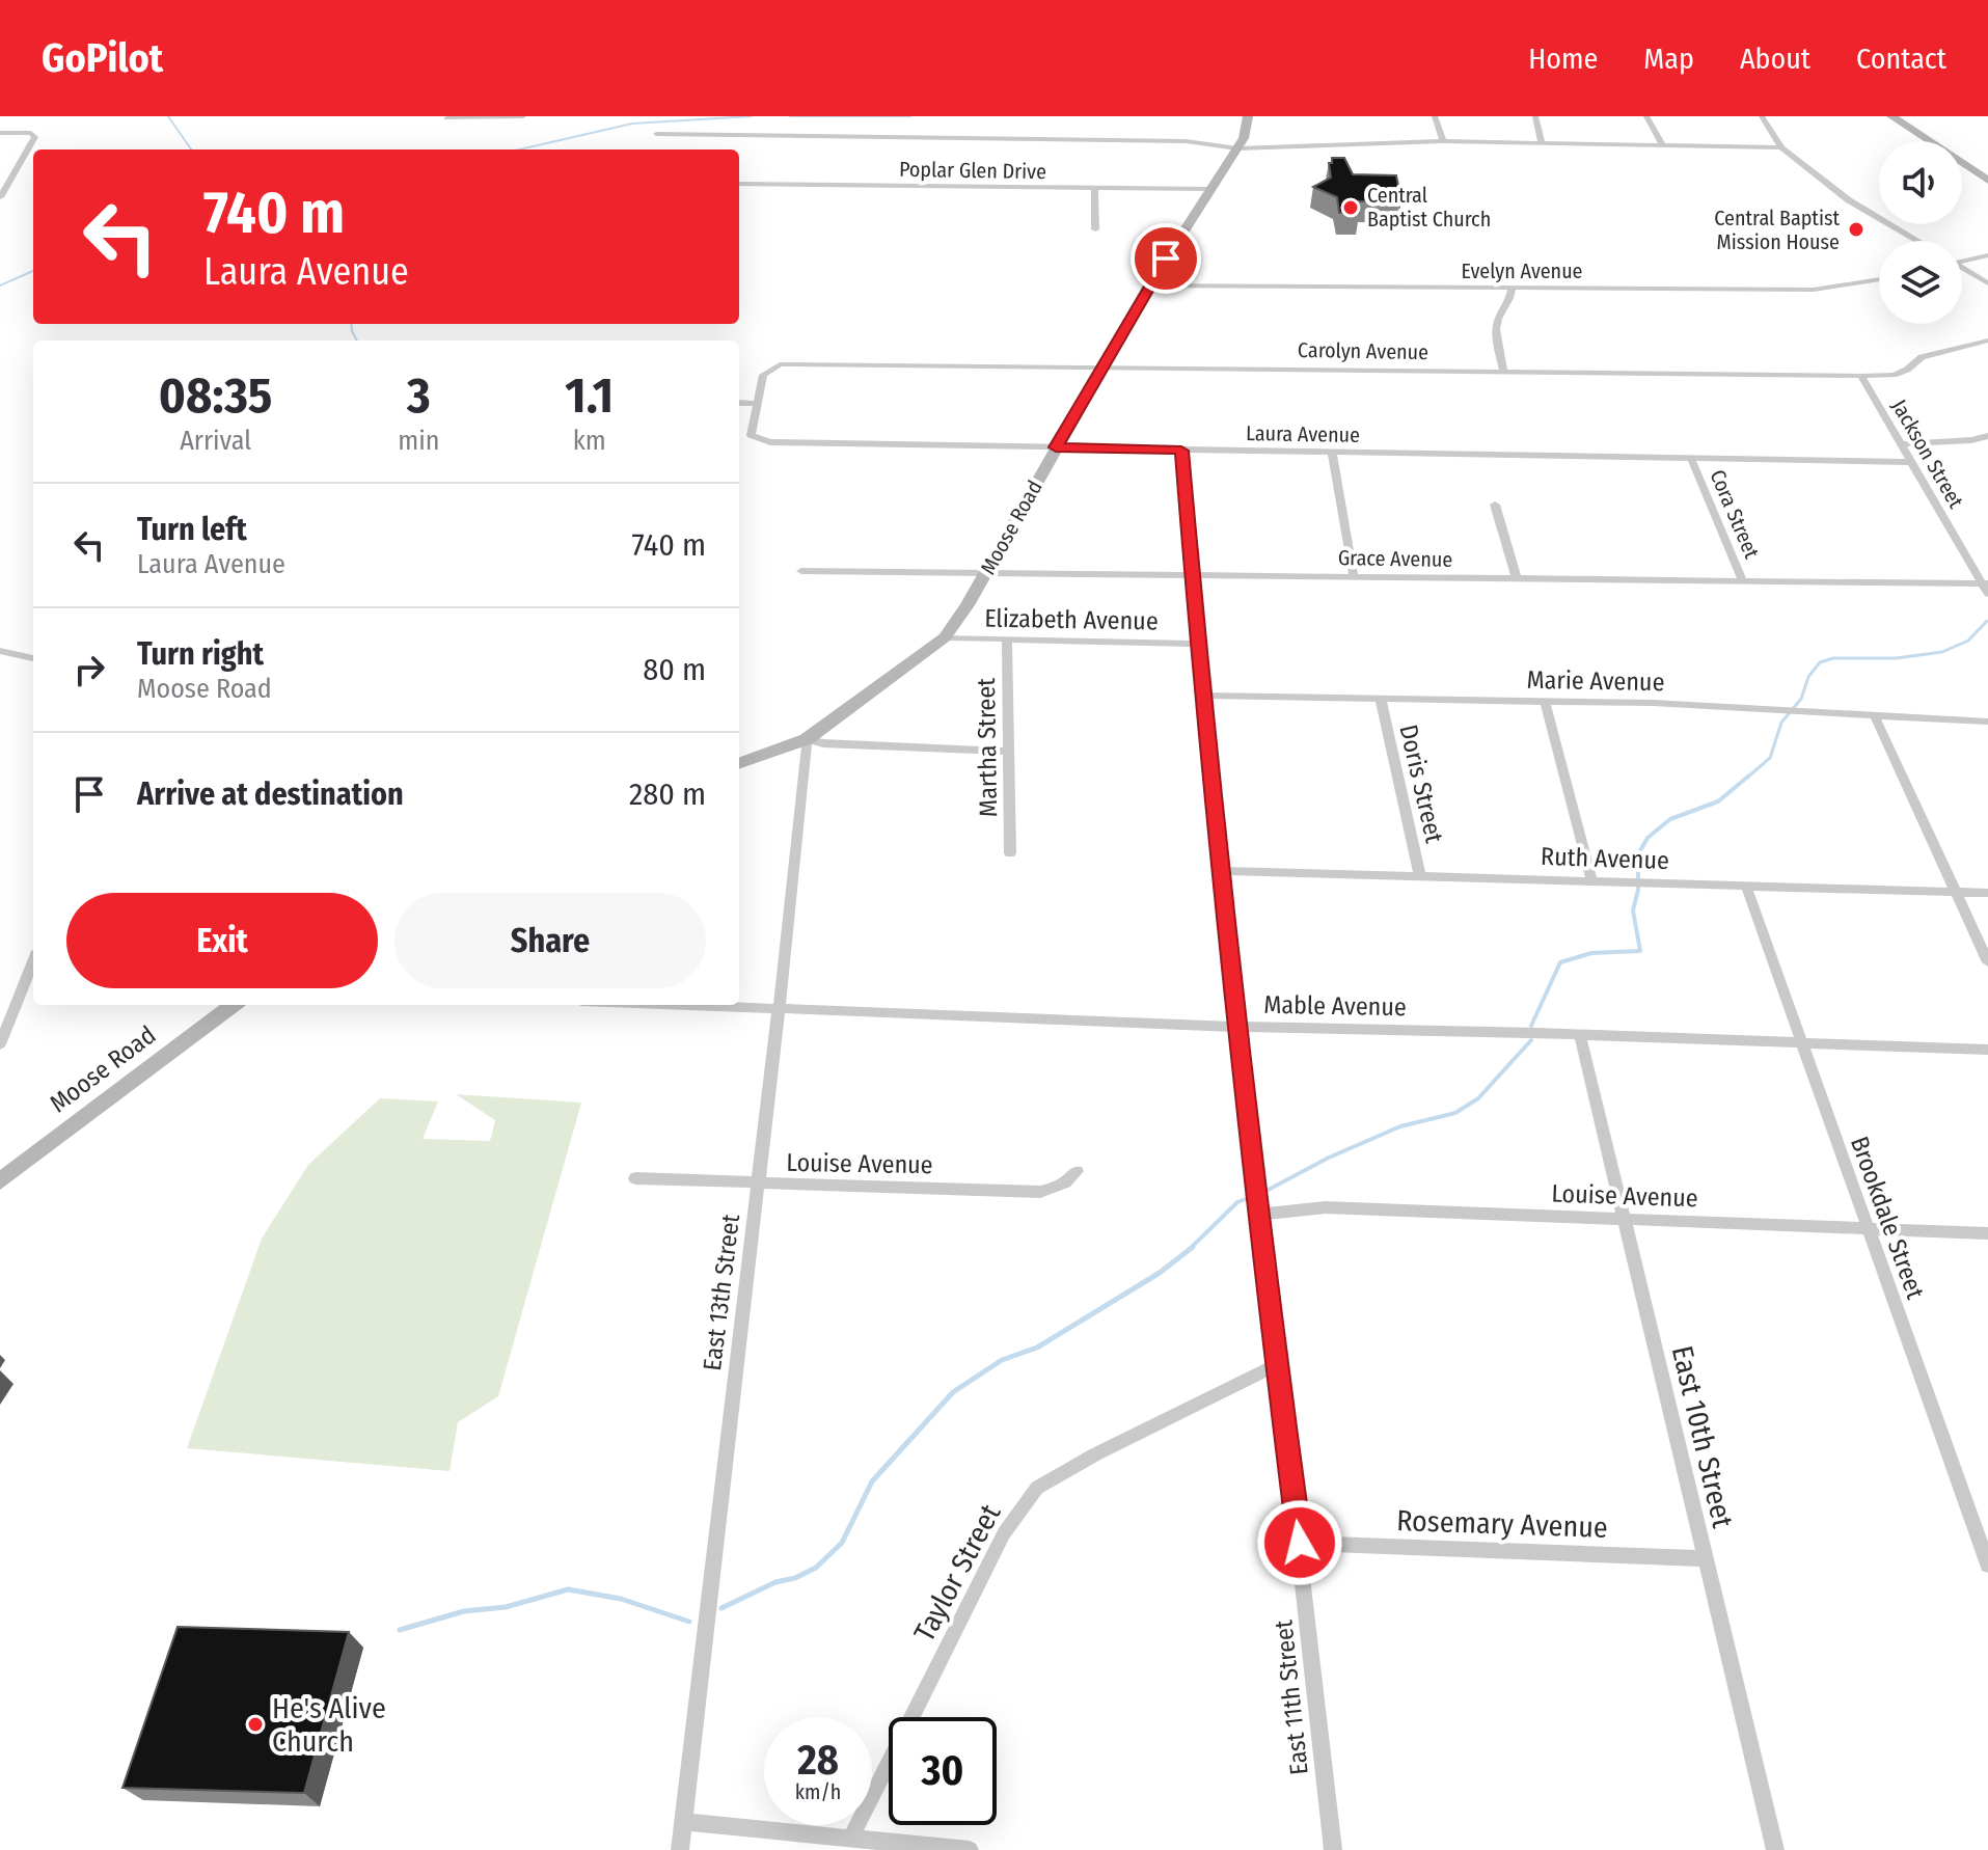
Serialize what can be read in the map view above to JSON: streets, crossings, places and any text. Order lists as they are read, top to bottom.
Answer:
{
  "streets": {
    "street": [
      "Poplar Glen Drive",
      "Evelyn Avenue",
      "Carolyn Avenue",
      "Laura Avenue",
      "Jackson Street",
      "Cora Street",
      "Moose Road",
      "Grace Avenue",
      "Elizabeth Avenue",
      "Marie Avenue",
      "Martha Street",
      "Doris Street",
      "Ruth Avenue",
      "Mable Avenue",
      "Louise Avenue",
      "Brookdale Street",
      "East 13th Street",
      "East 10th Street",
      "Rosemary Avenue",
      "Taylor Street",
      "East 11th Street"
    ]
  },
  "crossings": [
    ["Poplar Glen Drive", "Moose Road"],
    ["Evelyn Avenue", "Moose Road"],
    ["Carolyn Avenue", "Laura Avenue"],
    ["Carolyn Avenue", "Jackson Street"],
    ["Carolyn Avenue", "Moose Road"],
    ["Laura Avenue", "Jackson Street"],
    ["Laura Avenue", "Cora Street"],
    ["Laura Avenue", "Moose Road"],
    ["Laura Avenue", "East 11th Street"],
    ["Jackson Street", "Grace Avenue"],
    ["Cora Street", "Grace Avenue"],
    ["Moose Road", "Grace Avenue"],
    ["Moose Road", "Elizabeth Avenue"],
    ["Moose Road", "East 13th Street"],
    ["Grace Avenue", "East 11th Street"],
    ["Elizabeth Avenue", "Martha Street"],
    ["Elizabeth Avenue", "East 11th Street"],
    ["Marie Avenue", "Doris Street"],
    ["Marie Avenue", "East 11th Street"],
    ["Doris Street", "Ruth Avenue"],
    ["Ruth Avenue", "Brookdale Street"],
    ["Ruth Avenue", "East 11th Street"],
    ["Mable Avenue", "Brookdale Street"],
    ["Mable Avenue", "East 13th Street"],
    ["Mable Avenue", "East 10th Street"],
    ["Mable Avenue", "East 11th Street"],
    ["Louise Avenue", "Brookdale Street"],
    ["Louise Avenue", "East 13th Street"],
    ["Louise Avenue", "East 10th Street"],
    ["Louise Avenue", "East 11th Street"],
    ["East 10th Street", "Rosemary Avenue"],
    ["Rosemary Avenue", "East 11th Street"],
    ["Taylor Street", "East 11th Street"]
  ],
  "places": ["Central Baptist Church", "Central Baptist Mission House", "He's Alive Church"],
  "page": {
    "header": "GoPilot",
    "nav": [
      "Home",
      "Map",
      "About",
      "Contact"
    ],
    "turn": ["740 m", "Laura Avenue"],
    "eta": [
      "08:35",
      "Arrival",
      "3",
      "min",
      "1.1",
      "km"
    ],
    "list": [
      {
        "name": "Turn left",
        "note": "Laura Avenue",
        "value": "740 m"
      },
      {
        "name": "Turn right",
        "note": "Moose Road",
        "value": "80 m"
      },
      {
        "name": "Arrive at destination",
        "value": "280 m"
      }
    ],
    "buttons": ["Exit", "Share"],
    "speed": "28 km/h",
    "limit": "30"
  }
}
